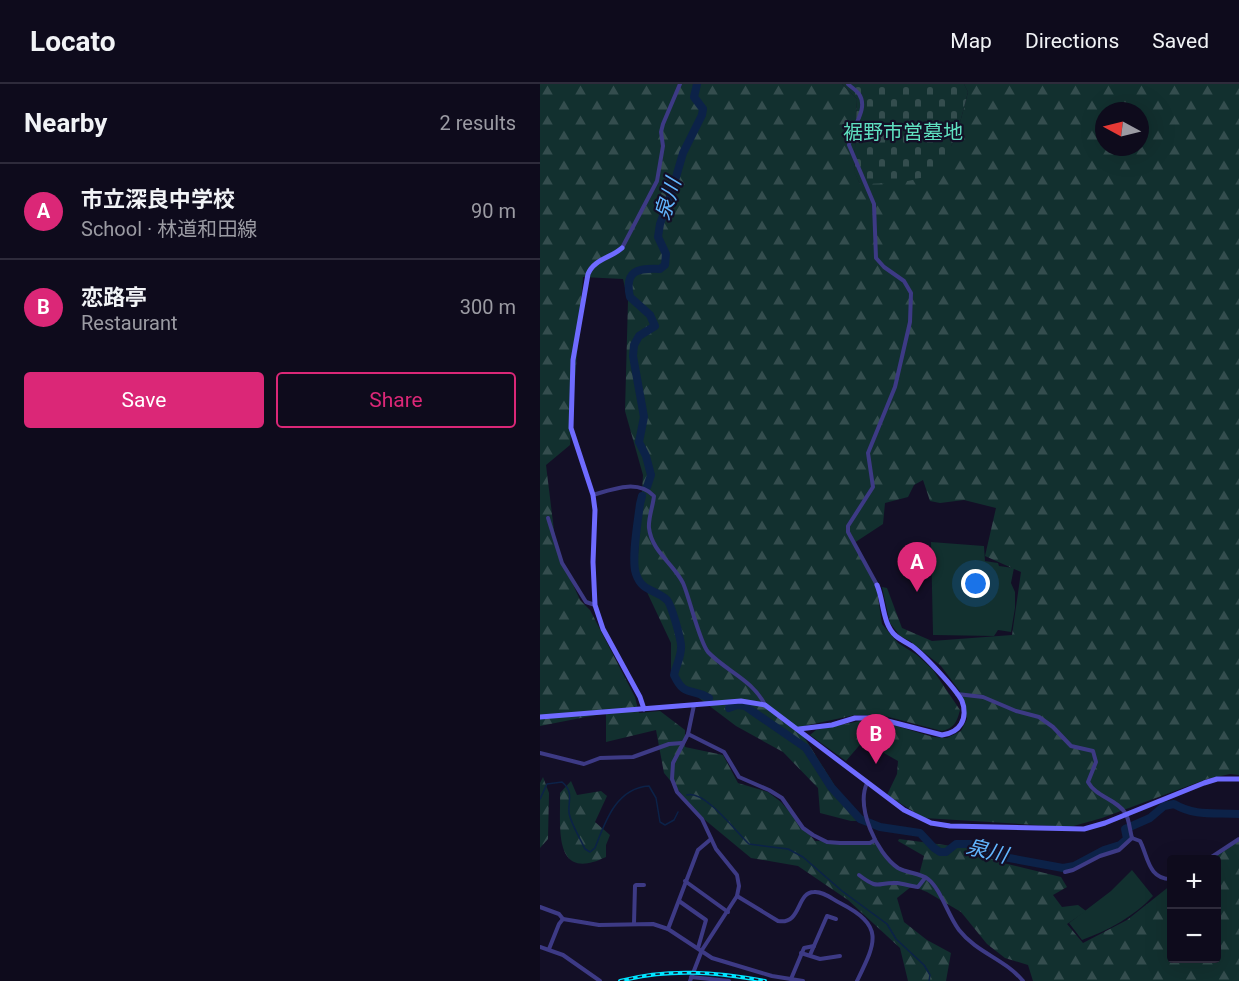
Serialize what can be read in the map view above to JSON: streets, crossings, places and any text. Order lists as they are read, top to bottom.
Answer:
{
  "water": ["泉川"],
  "parks": ["裾野市営墓地"],
  "north": "left",
  "page": {
    "header": "Locato",
    "nav": ["Map", "Directions", "Saved"],
    "heading": ["Nearby", "2 results"],
    "list": [
      {
        "mark": "A",
        "name": "市立深良中学校",
        "note": "School · 林道和田線",
        "value": "90 m"
      },
      {
        "mark": "B",
        "name": "恋路亭",
        "note": "Restaurant",
        "value": "300 m"
      }
    ],
    "buttons": ["Save", "Share"],
    "pins": ["A", "B"],
    "map_buttons": ["+", "−"]
  }
}
